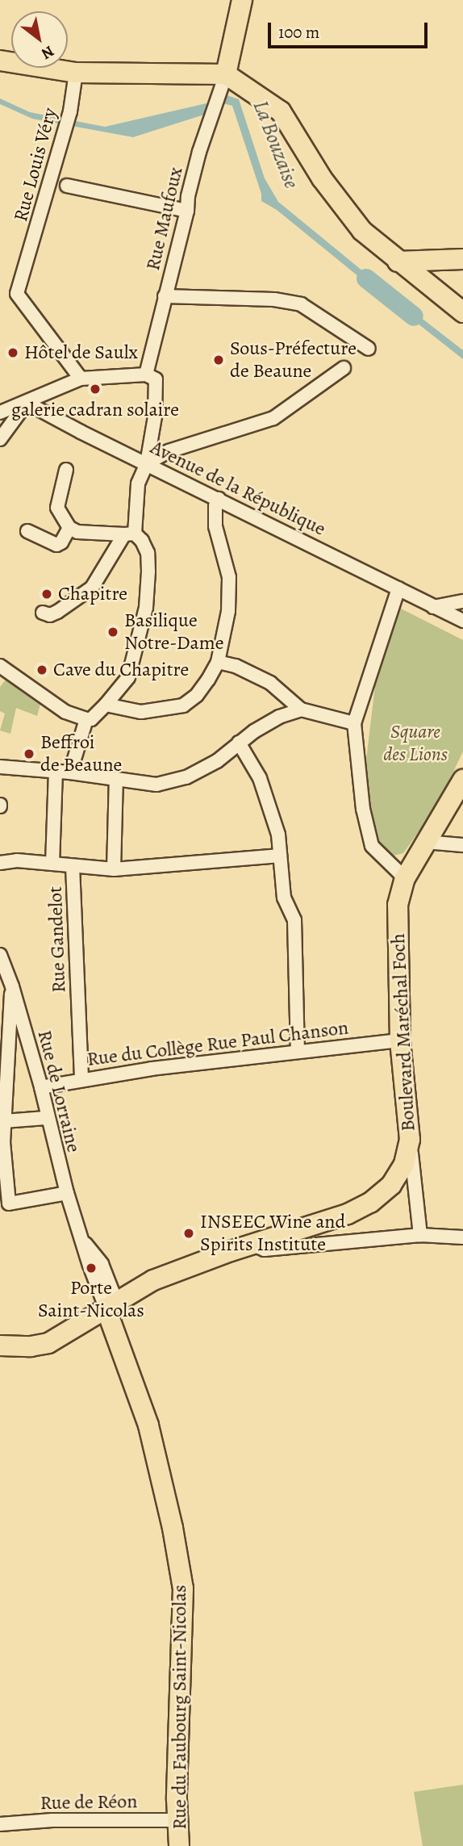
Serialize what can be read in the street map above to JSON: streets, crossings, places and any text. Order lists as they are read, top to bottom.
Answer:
{
  "streets": {
    "main road": ["Boulevard Maréchal Foch", "Rue du Faubourg Saint-Nicolas"],
    "street": [
      "Rue Louis Véry",
      "Rue Maufoux",
      "Avenue de la République",
      "Rue Gandelot",
      "Rue du Collège Rue Paul Chanson",
      "Rue de Lorraine",
      "Rue de Réon"
    ]
  },
  "crossings": [
    ["Rue Gandelot", "Rue du Collège Rue Paul Chanson"],
    ["Boulevard Maréchal Foch", "Rue du Collège Rue Paul Chanson"],
    ["Boulevard Maréchal Foch", "Rue de Lorraine"],
    ["Boulevard Maréchal Foch", "Rue du Faubourg Saint-Nicolas"],
    ["Rue du Collège Rue Paul Chanson", "Rue de Lorraine"],
    ["Rue de Lorraine", "Rue du Faubourg Saint-Nicolas"],
    ["Rue du Faubourg Saint-Nicolas", "Rue de Réon"]
  ],
  "water": ["La Bouzaise"],
  "parks": ["Square des Lions"],
  "places": [
    "Hôtel de Saulx",
    "Sous-Préfecture de Beaune",
    "galerie cadran solaire",
    "Chapitre",
    "Basilique Notre-Dame",
    "Cave du Chapitre",
    "Beffroi de Beaune",
    "INSEEC Wine and Spirits Institute",
    "Porte Saint-Nicolas"
  ],
  "scale_bar": "100 m",
  "north": "bottom right"
}
